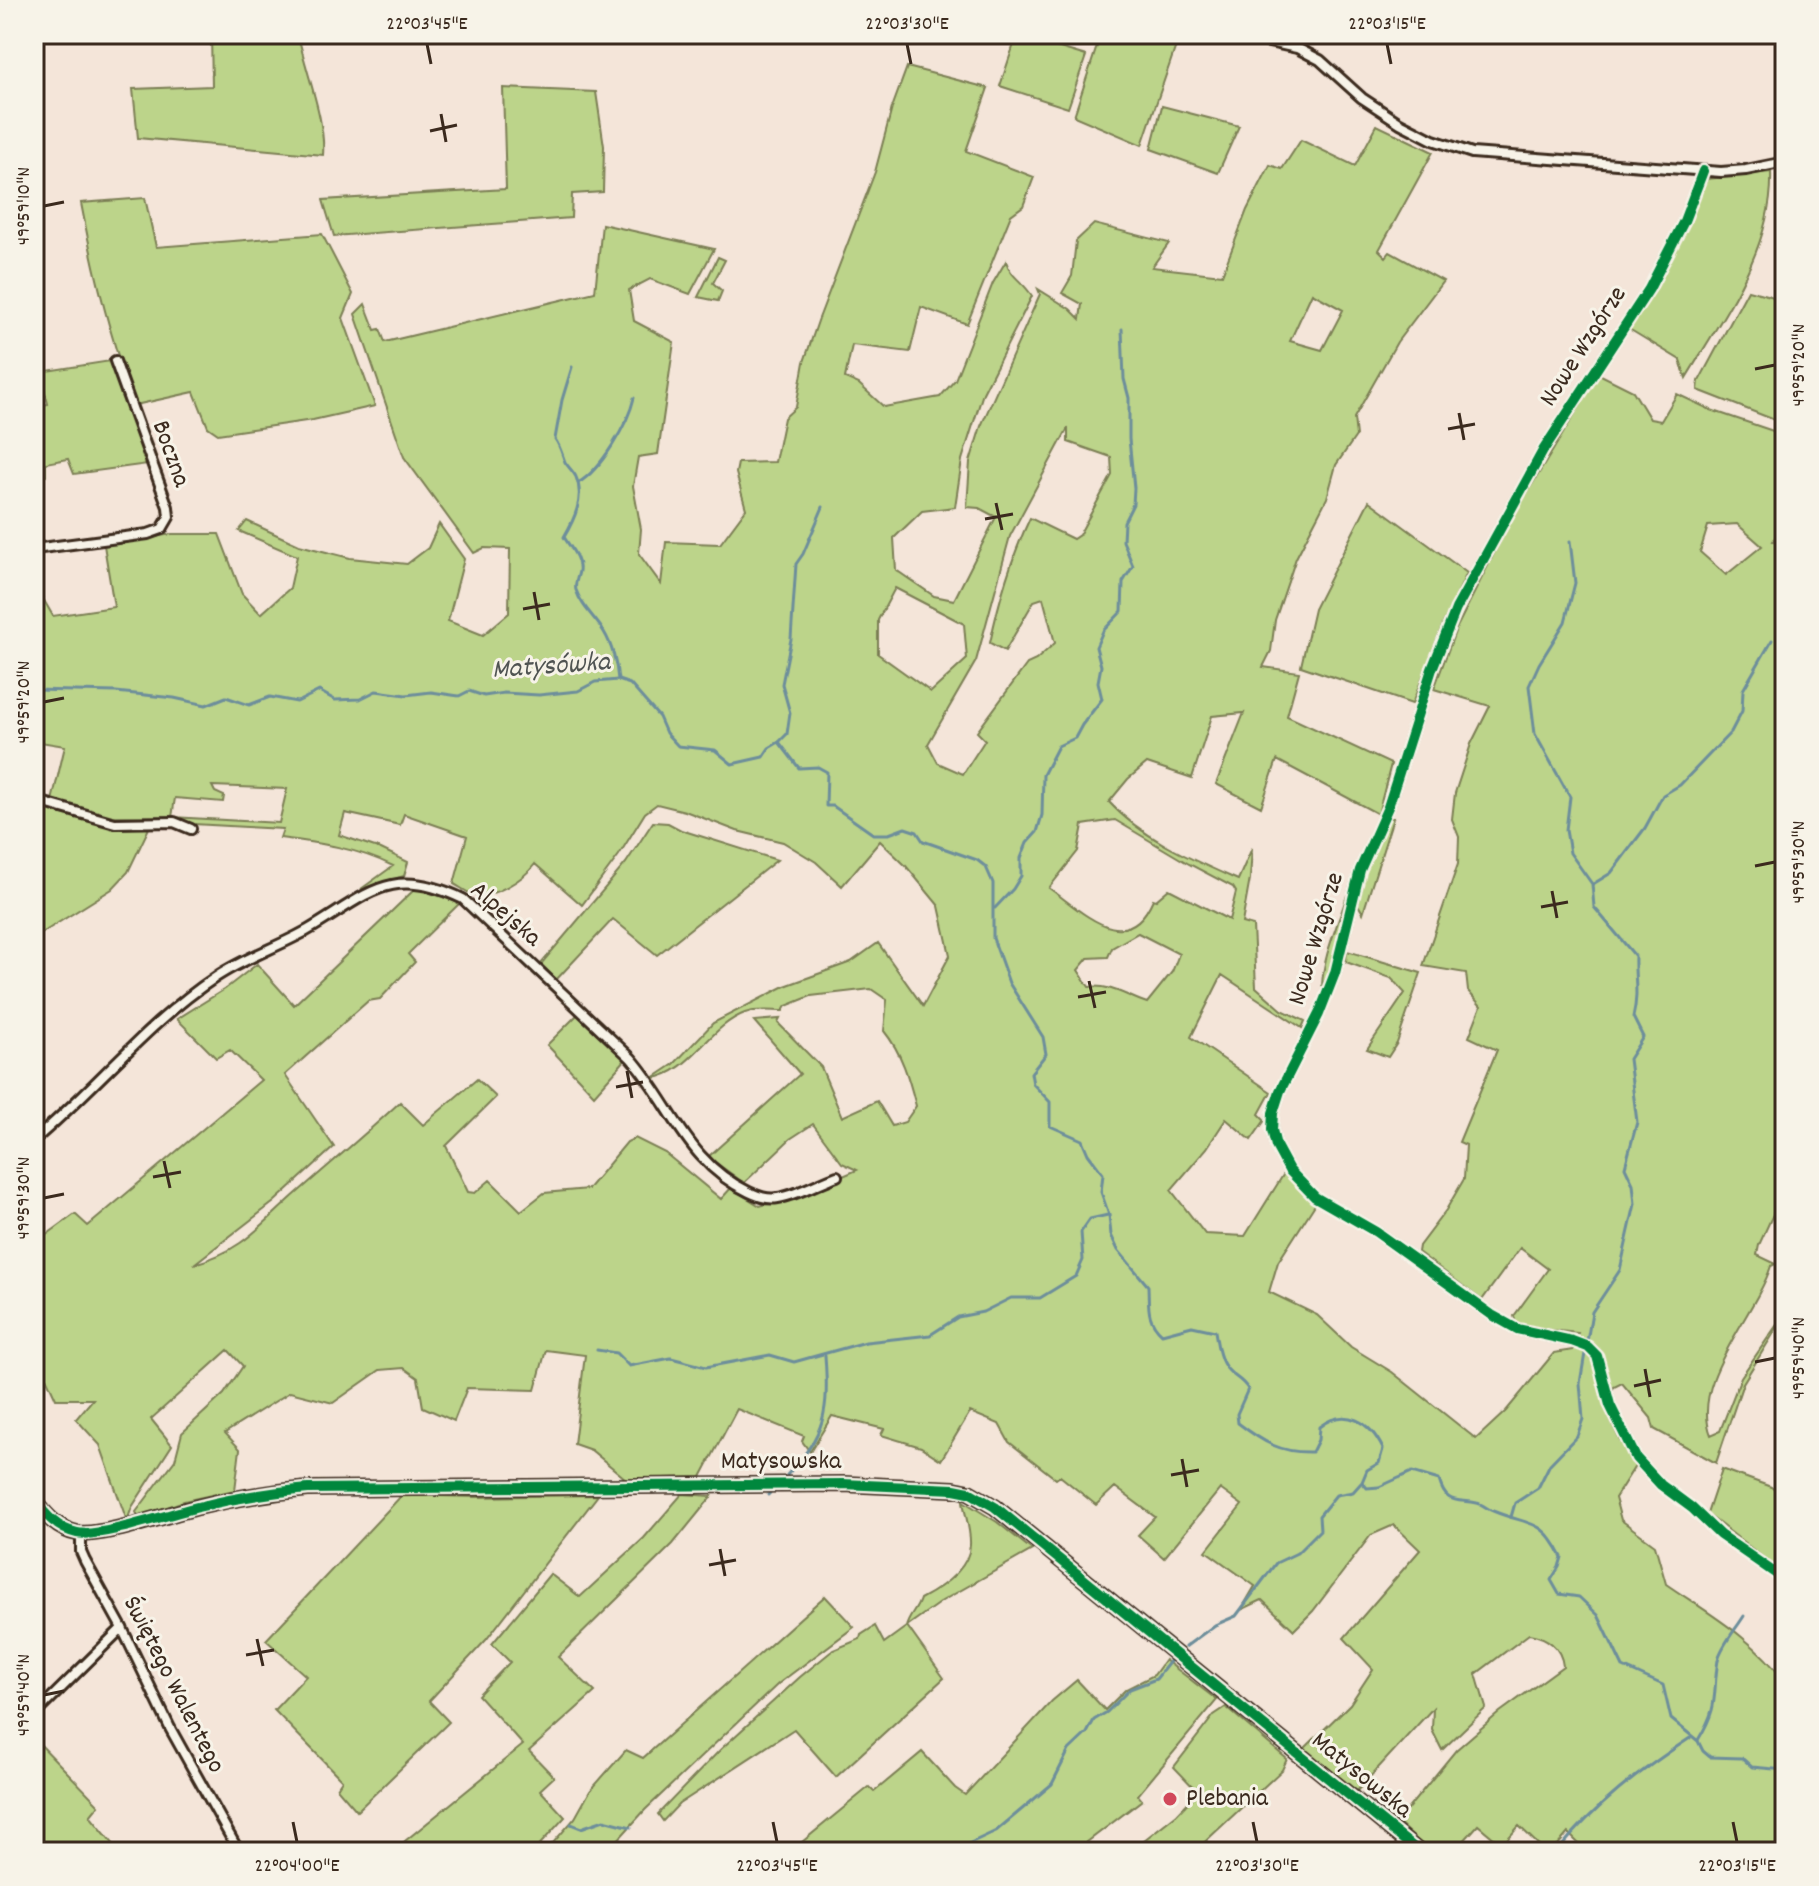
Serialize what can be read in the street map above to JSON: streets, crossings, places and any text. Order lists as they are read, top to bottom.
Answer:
{
  "streets": {
    "street": [
      "Nowe Wzgórze",
      "Boczna",
      "Alpejska",
      "Matysowska",
      "Świętego Walentego"
    ]
  },
  "crossings": [
    ["Matysowska", "Świętego Walentego"]
  ],
  "water": ["Matysówka"],
  "places": ["Plebania"],
  "coordinates": [
    "22°03'45\"E",
    "22°03'30\"E",
    "22°03'15\"E",
    "49°59'10\"N",
    "49°59'20\"N",
    "49°59'30\"N",
    "49°59'40\"N",
    "22°04'00\"E"
  ]
}
